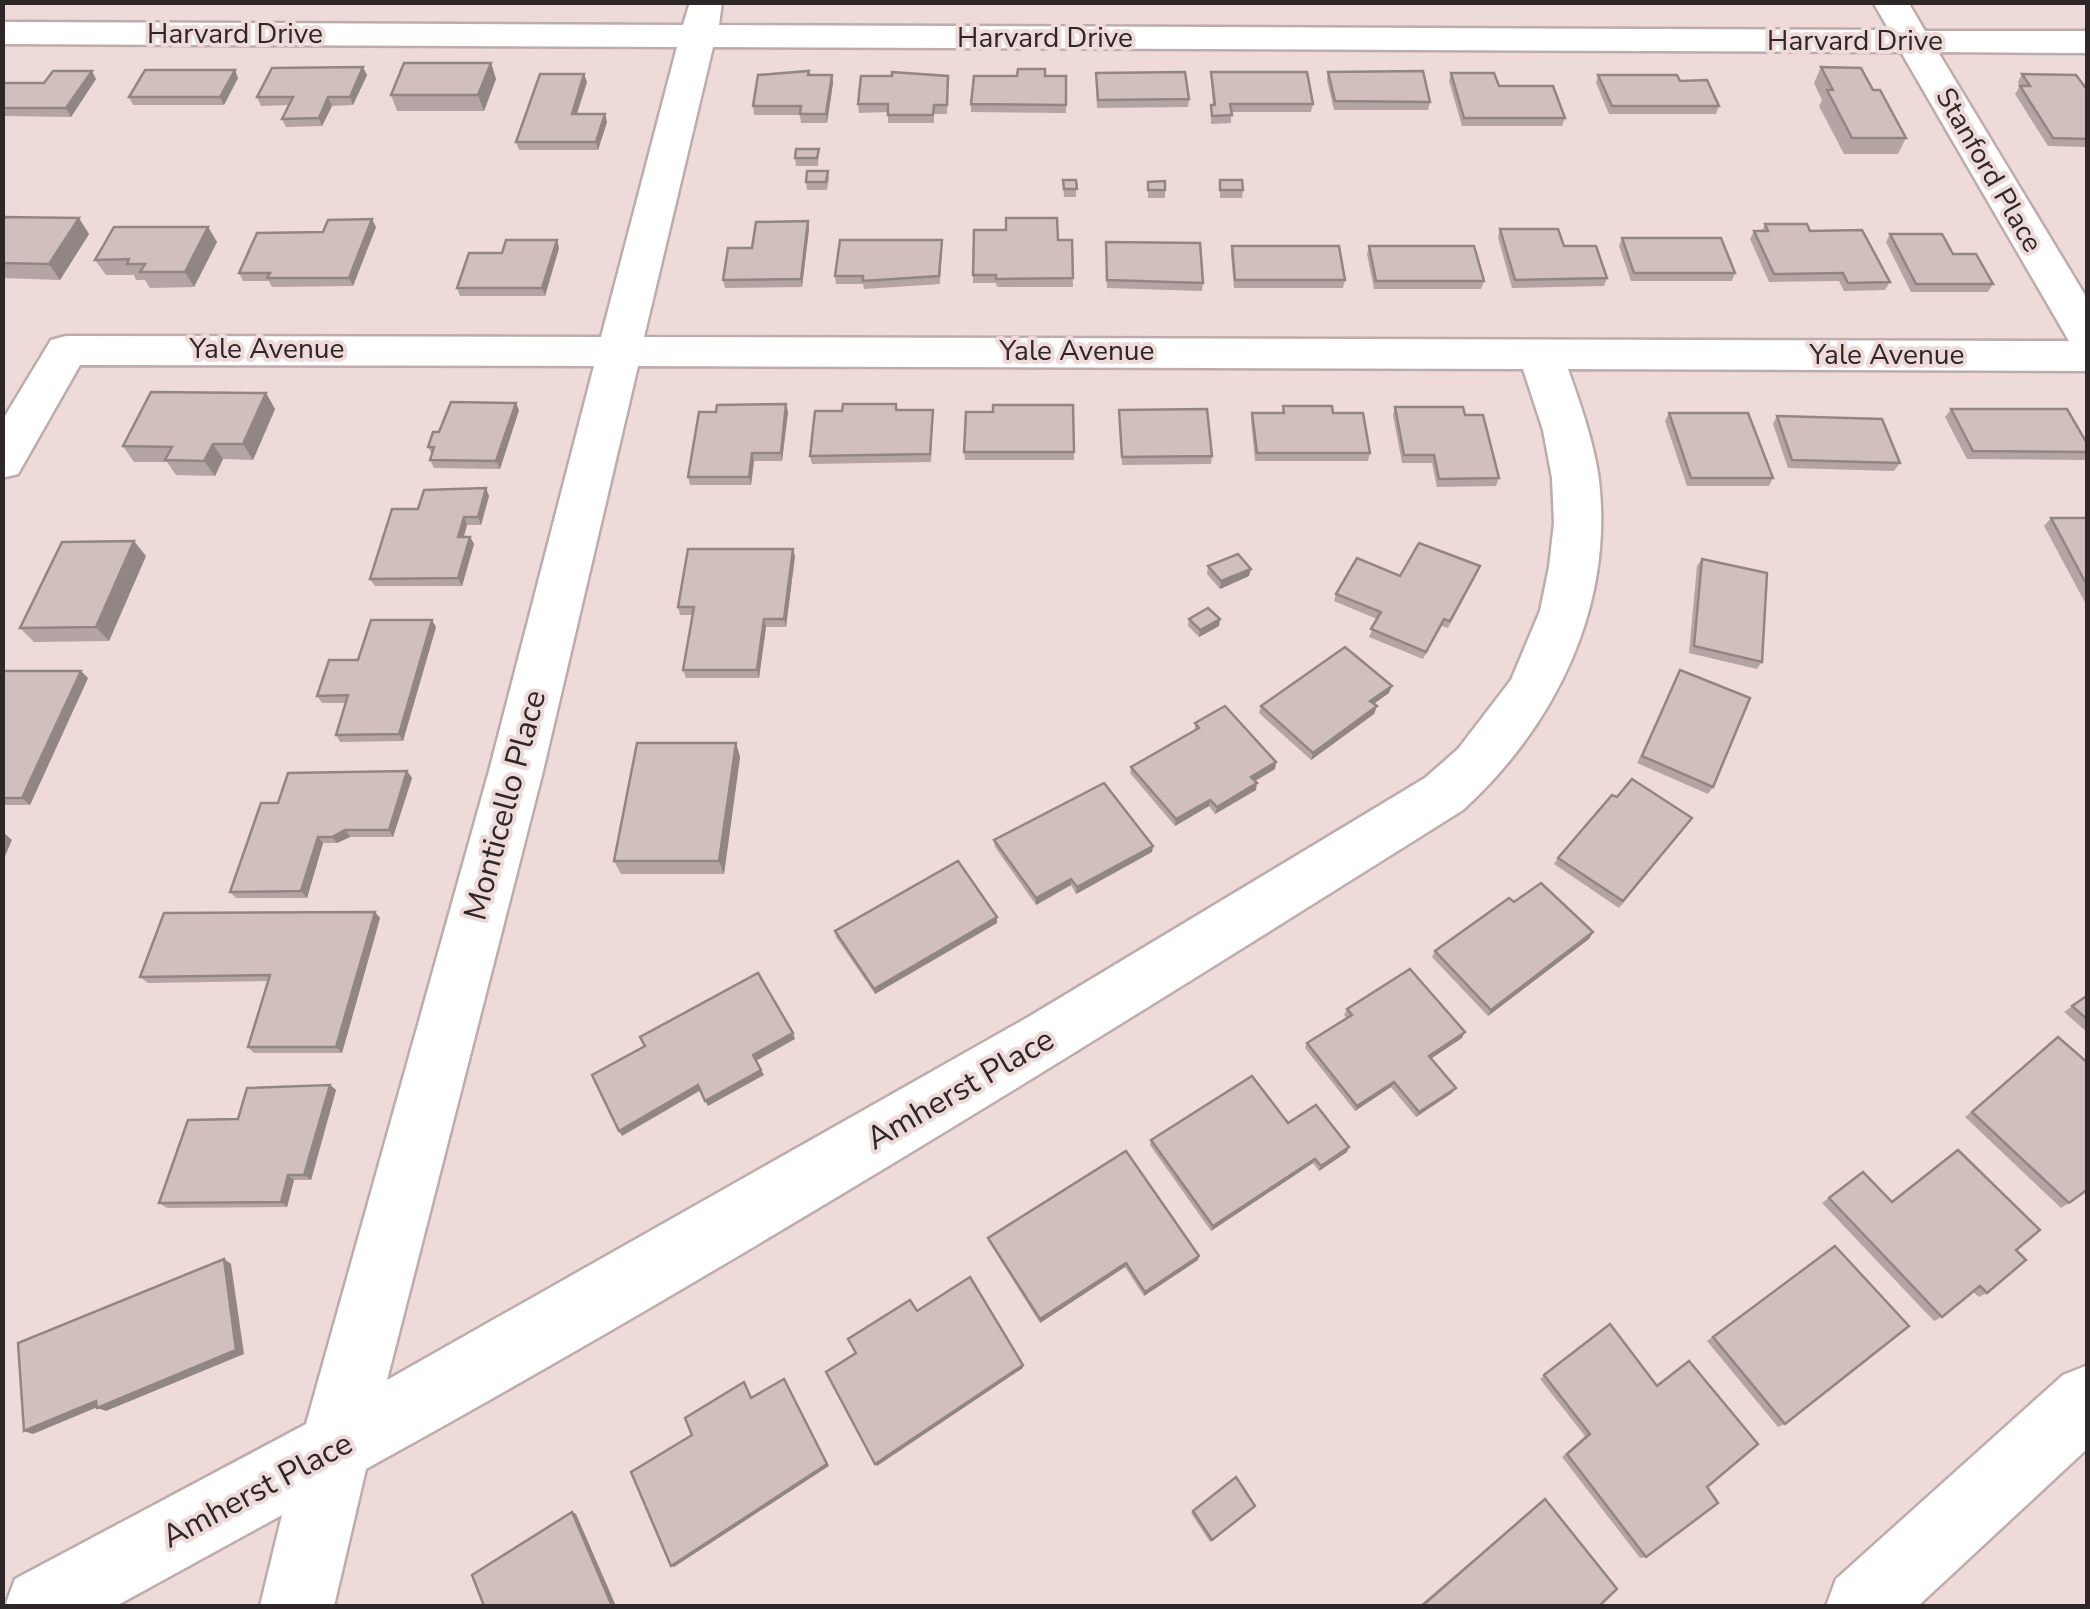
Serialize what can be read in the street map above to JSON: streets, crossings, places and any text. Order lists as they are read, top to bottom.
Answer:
{
  "streets": {
    "street": [
      "Harvard Drive",
      "Stanford Place",
      "Yale Avenue",
      "Monticello Place",
      "Amherst Place"
    ]
  },
  "crossings": [
    ["Harvard Drive", "Stanford Place"],
    ["Harvard Drive", "Monticello Place"],
    ["Yale Avenue", "Monticello Place"],
    ["Yale Avenue", "Amherst Place"],
    ["Monticello Place", "Amherst Place"]
  ]
}
